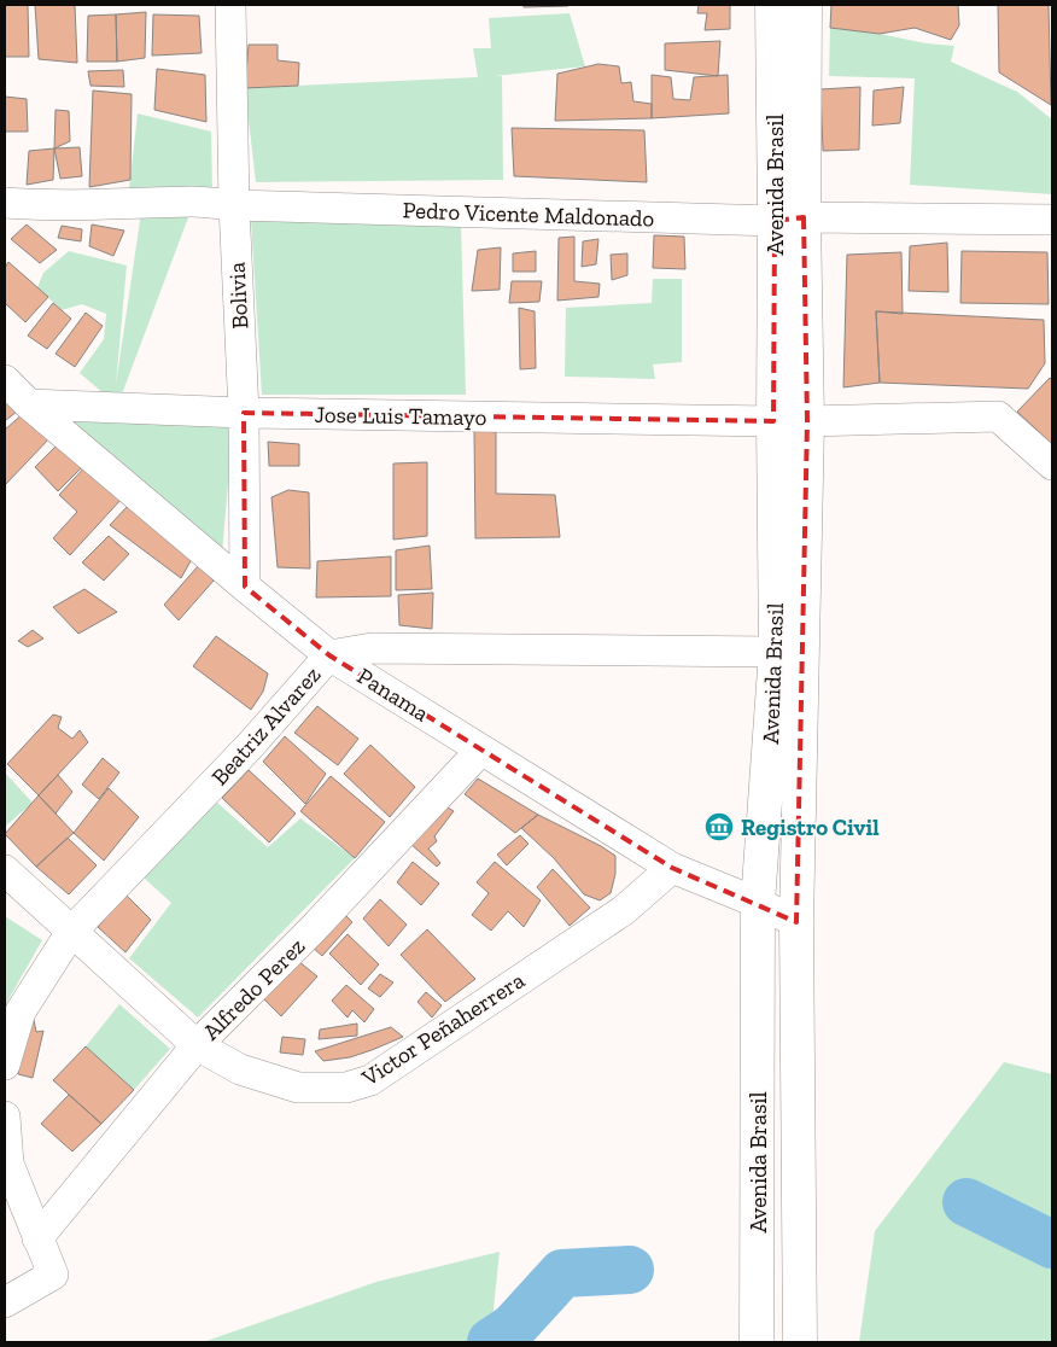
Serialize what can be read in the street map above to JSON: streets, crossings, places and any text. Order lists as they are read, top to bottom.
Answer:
{
  "streets": {
    "street": [
      "Avenida Brasil",
      "Pedro Vicente Maldonado",
      "Bolivia",
      "Jose Luis Tamayo",
      "Panama",
      "Beatriz Alvarez",
      "Alfredo Perez",
      "Victor Peñaherrera"
    ]
  },
  "crossings": [
    ["Avenida Brasil", "Pedro Vicente Maldonado"],
    ["Avenida Brasil", "Jose Luis Tamayo"],
    ["Avenida Brasil", "Panama"],
    ["Avenida Brasil", "Beatriz Alvarez"],
    ["Pedro Vicente Maldonado", "Bolivia"],
    ["Bolivia", "Jose Luis Tamayo"],
    ["Bolivia", "Panama"],
    ["Jose Luis Tamayo", "Panama"],
    ["Panama", "Beatriz Alvarez"],
    ["Panama", "Alfredo Perez"],
    ["Panama", "Victor Peñaherrera"],
    ["Beatriz Alvarez", "Victor Peñaherrera"],
    ["Alfredo Perez", "Victor Peñaherrera"]
  ],
  "places": {
    "museum": ["Registro Civil"]
  }
}
